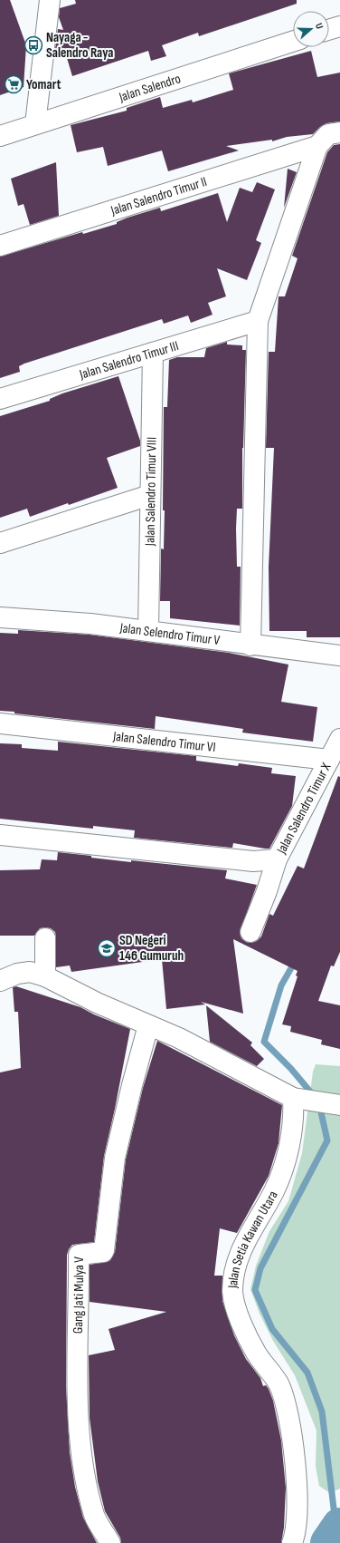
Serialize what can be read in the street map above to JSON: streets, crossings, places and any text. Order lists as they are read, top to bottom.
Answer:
{
  "streets": {
    "street": [
      "Jalan Salendro",
      "Jalan Salendro Timur II",
      "Jalan Salendro Timur III",
      "Jalan Salendro Timur VIII",
      "Jalan Selendro Timur V",
      "Jalan Salendro Timur VI",
      "Jalan Salendro Timur X",
      "Jalan Setia Kawan Utara",
      "Gang Jati Mulya V"
    ]
  },
  "crossings": [
    ["Jalan Salendro Timur III", "Jalan Salendro Timur VIII"],
    ["Jalan Salendro Timur VIII", "Jalan Selendro Timur V"],
    ["Jalan Salendro Timur VI", "Jalan Salendro Timur X"]
  ],
  "places": {
    "bus stop": ["Nayaga - Salendro Raya"],
    "supermarket": ["Yomart"],
    "school or university": ["SD Negeri 146 Gumuruh"]
  },
  "north": "right"
}
